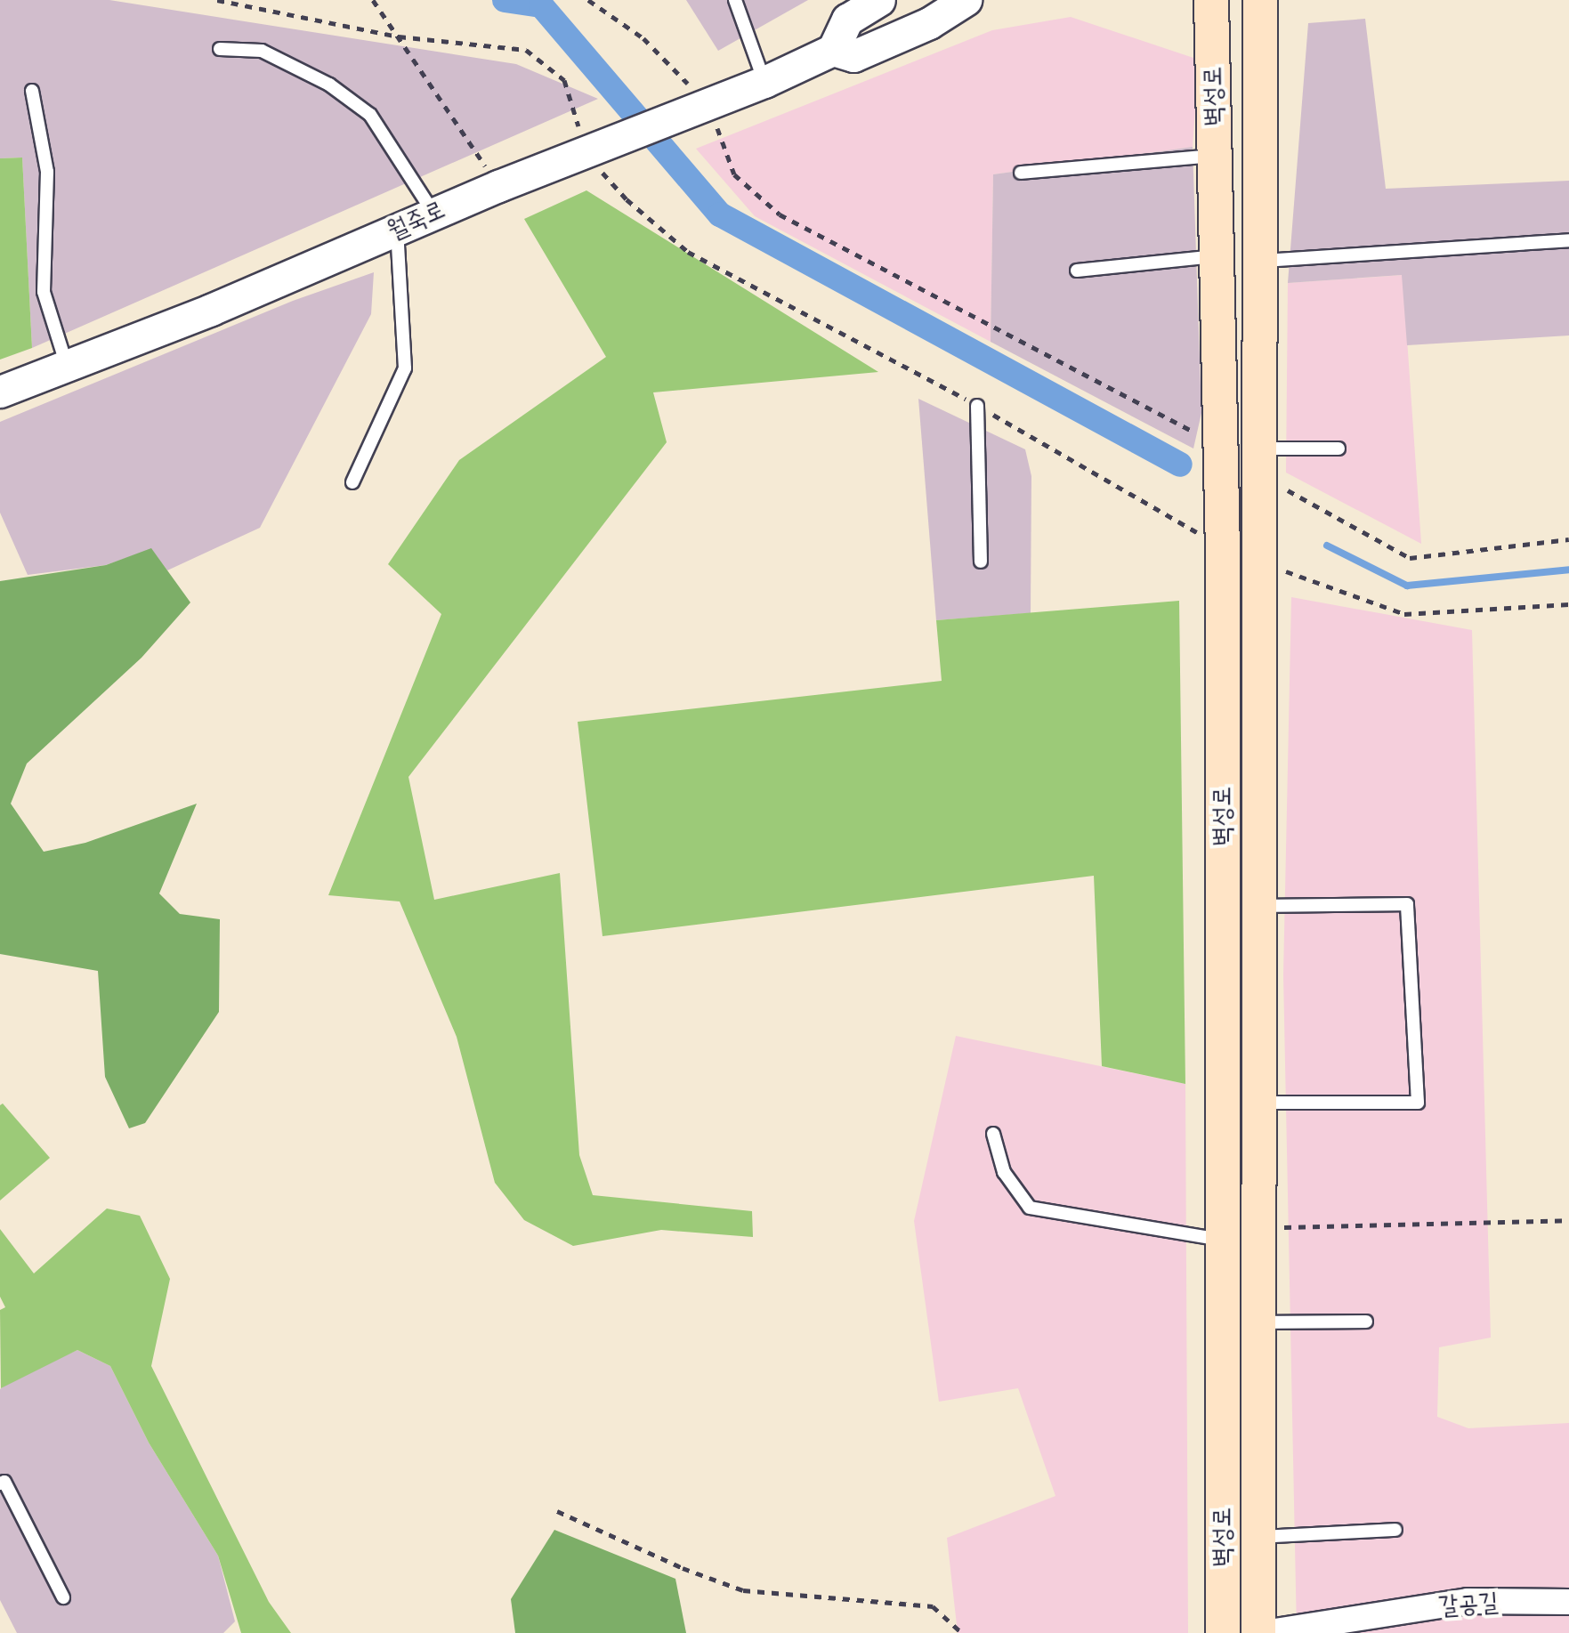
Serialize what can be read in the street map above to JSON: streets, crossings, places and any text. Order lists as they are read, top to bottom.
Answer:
{
  "streets": {
    "main road": ["벽성로"],
    "street": ["월죽로", "갈공길"]
  },
  "crossings": [
    ["벽성로", "갈공길"]
  ]
}
